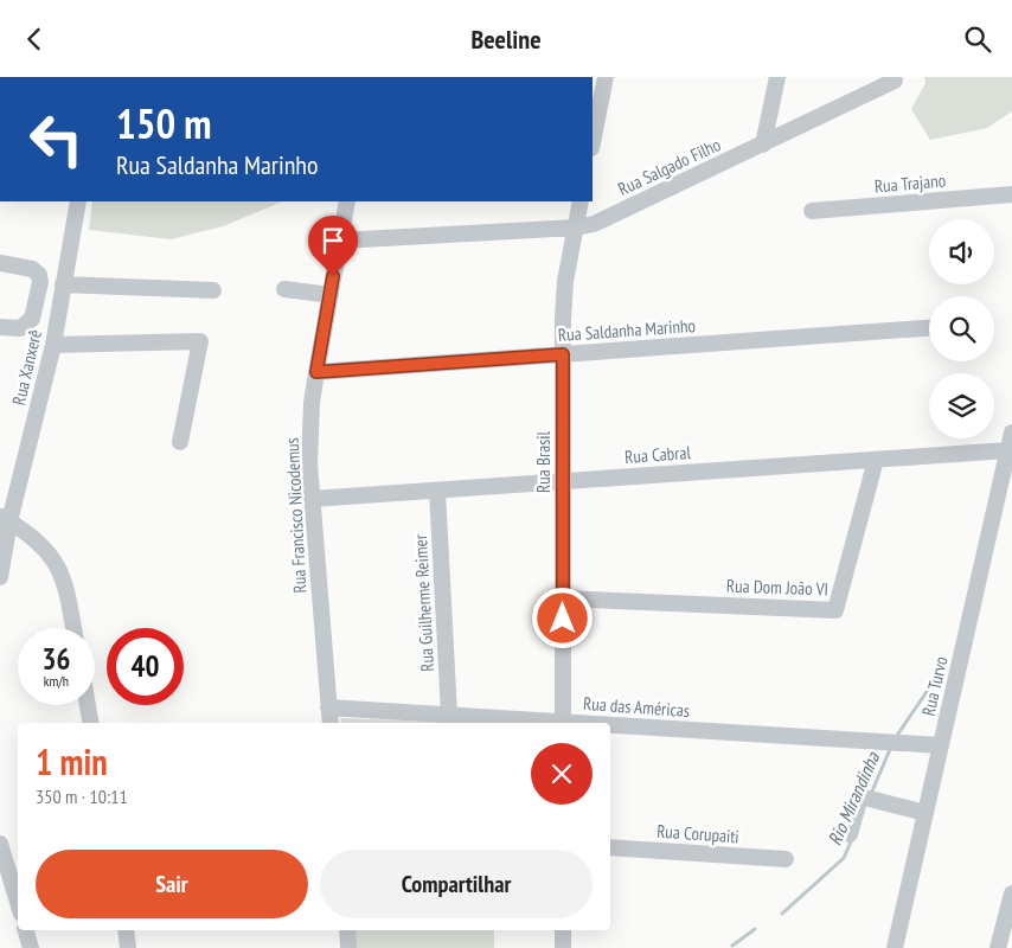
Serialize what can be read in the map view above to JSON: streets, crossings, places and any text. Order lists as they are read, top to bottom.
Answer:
{
  "streets": {
    "street": [
      "Rua Salgado Filho",
      "Rua Trajano",
      "Rua Saldanha Marinho",
      "Rua Xanxerê",
      "Rua Cabral",
      "Rua Brasil",
      "Rua Francisco Nicodemus",
      "Rua Dom João VI",
      "Rua Guilherme Reimer",
      "Rua Turvo",
      "Rua das Américas",
      "Rua Corupaiti"
    ]
  },
  "crossings": [
    ["Rua Salgado Filho", "Rua Brasil"],
    ["Rua Salgado Filho", "Rua Francisco Nicodemus"],
    ["Rua Saldanha Marinho", "Rua Brasil"],
    ["Rua Saldanha Marinho", "Rua Francisco Nicodemus"],
    ["Rua Cabral", "Rua Brasil"],
    ["Rua Cabral", "Rua Francisco Nicodemus"],
    ["Rua Cabral", "Rua Dom João VI"],
    ["Rua Cabral", "Rua Guilherme Reimer"],
    ["Rua Cabral", "Rua Turvo"],
    ["Rua Brasil", "Rua Dom João VI"],
    ["Rua Francisco Nicodemus", "Rua das Américas"],
    ["Rua Guilherme Reimer", "Rua das Américas"],
    ["Rua Turvo", "Rua das Américas"]
  ],
  "water": ["Rio Mirandinha"],
  "page": {
    "header": "Beeline",
    "turn": ["150 m", "Rua Saldanha Marinho"],
    "speed": "36 km/h",
    "limit": "40",
    "heading": ["1 min", "350 m · 10:11"],
    "buttons": ["Sair", "Compartilhar"]
  }
}
